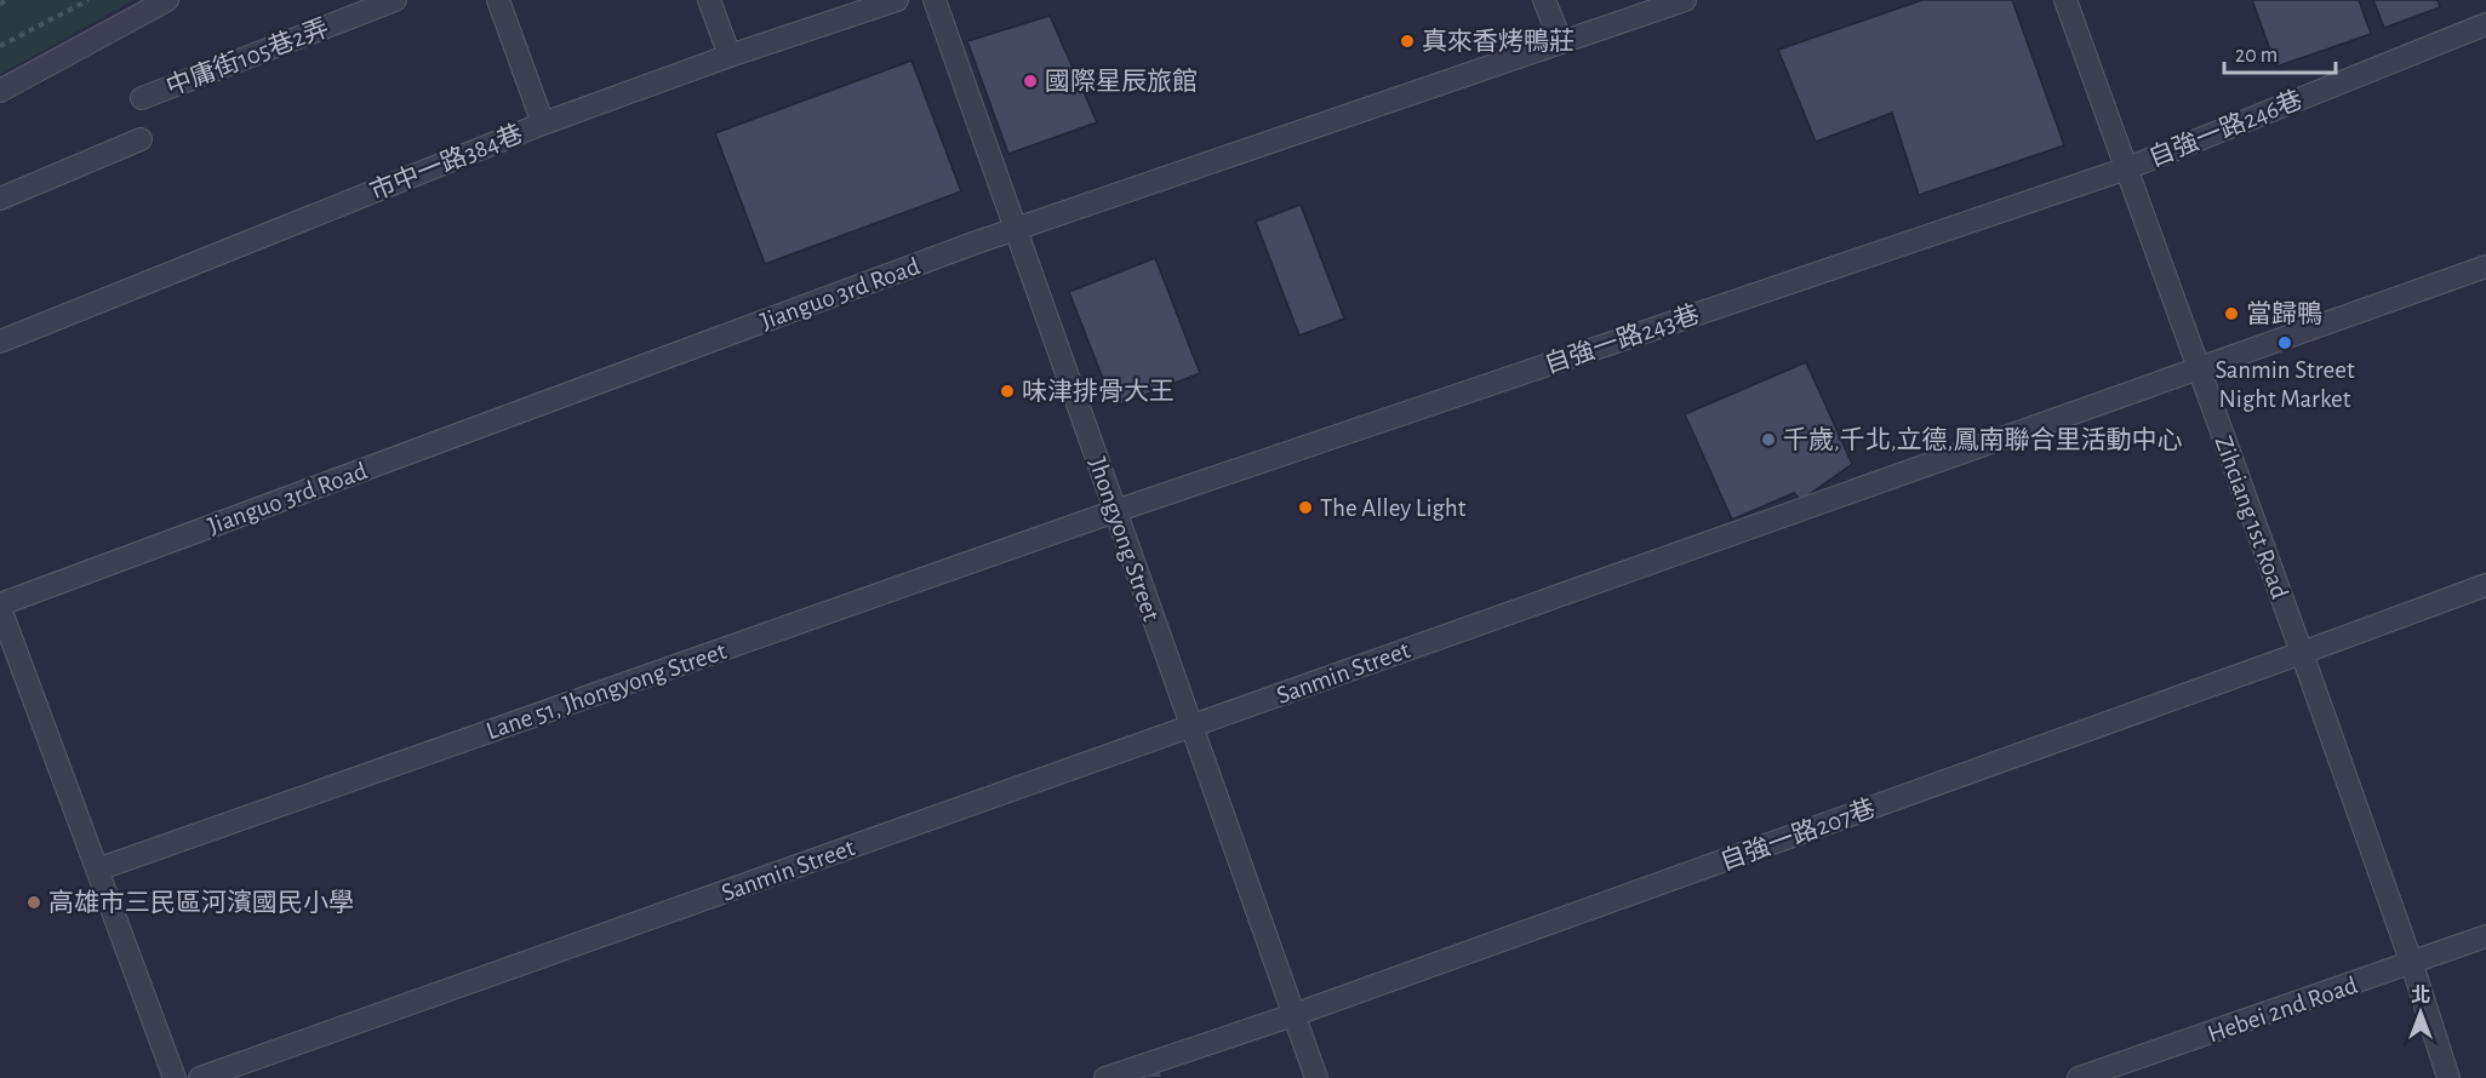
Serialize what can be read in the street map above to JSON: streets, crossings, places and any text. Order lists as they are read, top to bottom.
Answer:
{
  "streets": {
    "street": [
      "中庸街105巷2弄",
      "自強一路246巷",
      "市中一路384巷",
      "Jianguo 3rd Road",
      "自強一路243巷",
      "Zihciang 1st Road",
      "Jhongyong Street",
      "Sanmin Street",
      "Lane 51, Jhongyong Street",
      "自強一路207巷",
      "Hebei 2nd Road"
    ]
  },
  "crossings": [
    ["自強一路246巷", "自強一路243巷"],
    ["自強一路246巷", "Zihciang 1st Road"],
    ["Jianguo 3rd Road", "Jhongyong Street"],
    ["自強一路243巷", "Zihciang 1st Road"],
    ["自強一路243巷", "Jhongyong Street"],
    ["自強一路243巷", "Lane 51, Jhongyong Street"],
    ["Zihciang 1st Road", "Sanmin Street"],
    ["Zihciang 1st Road", "自強一路207巷"],
    ["Zihciang 1st Road", "Hebei 2nd Road"],
    ["Jhongyong Street", "Sanmin Street"],
    ["Jhongyong Street", "Lane 51, Jhongyong Street"],
    ["Jhongyong Street", "自強一路207巷"]
  ],
  "places": [
    "真來香烤鴨莊",
    "國際星辰旅館",
    "當歸鴨",
    "Sanmin Street Night Market",
    "味津排骨大王",
    "千歲,千北,立德,鳳南聯合里活動中心",
    "The Alley Light",
    "高雄市三民區河濱國民小學"
  ],
  "scale_bar": "20 m",
  "north": "top"
}
